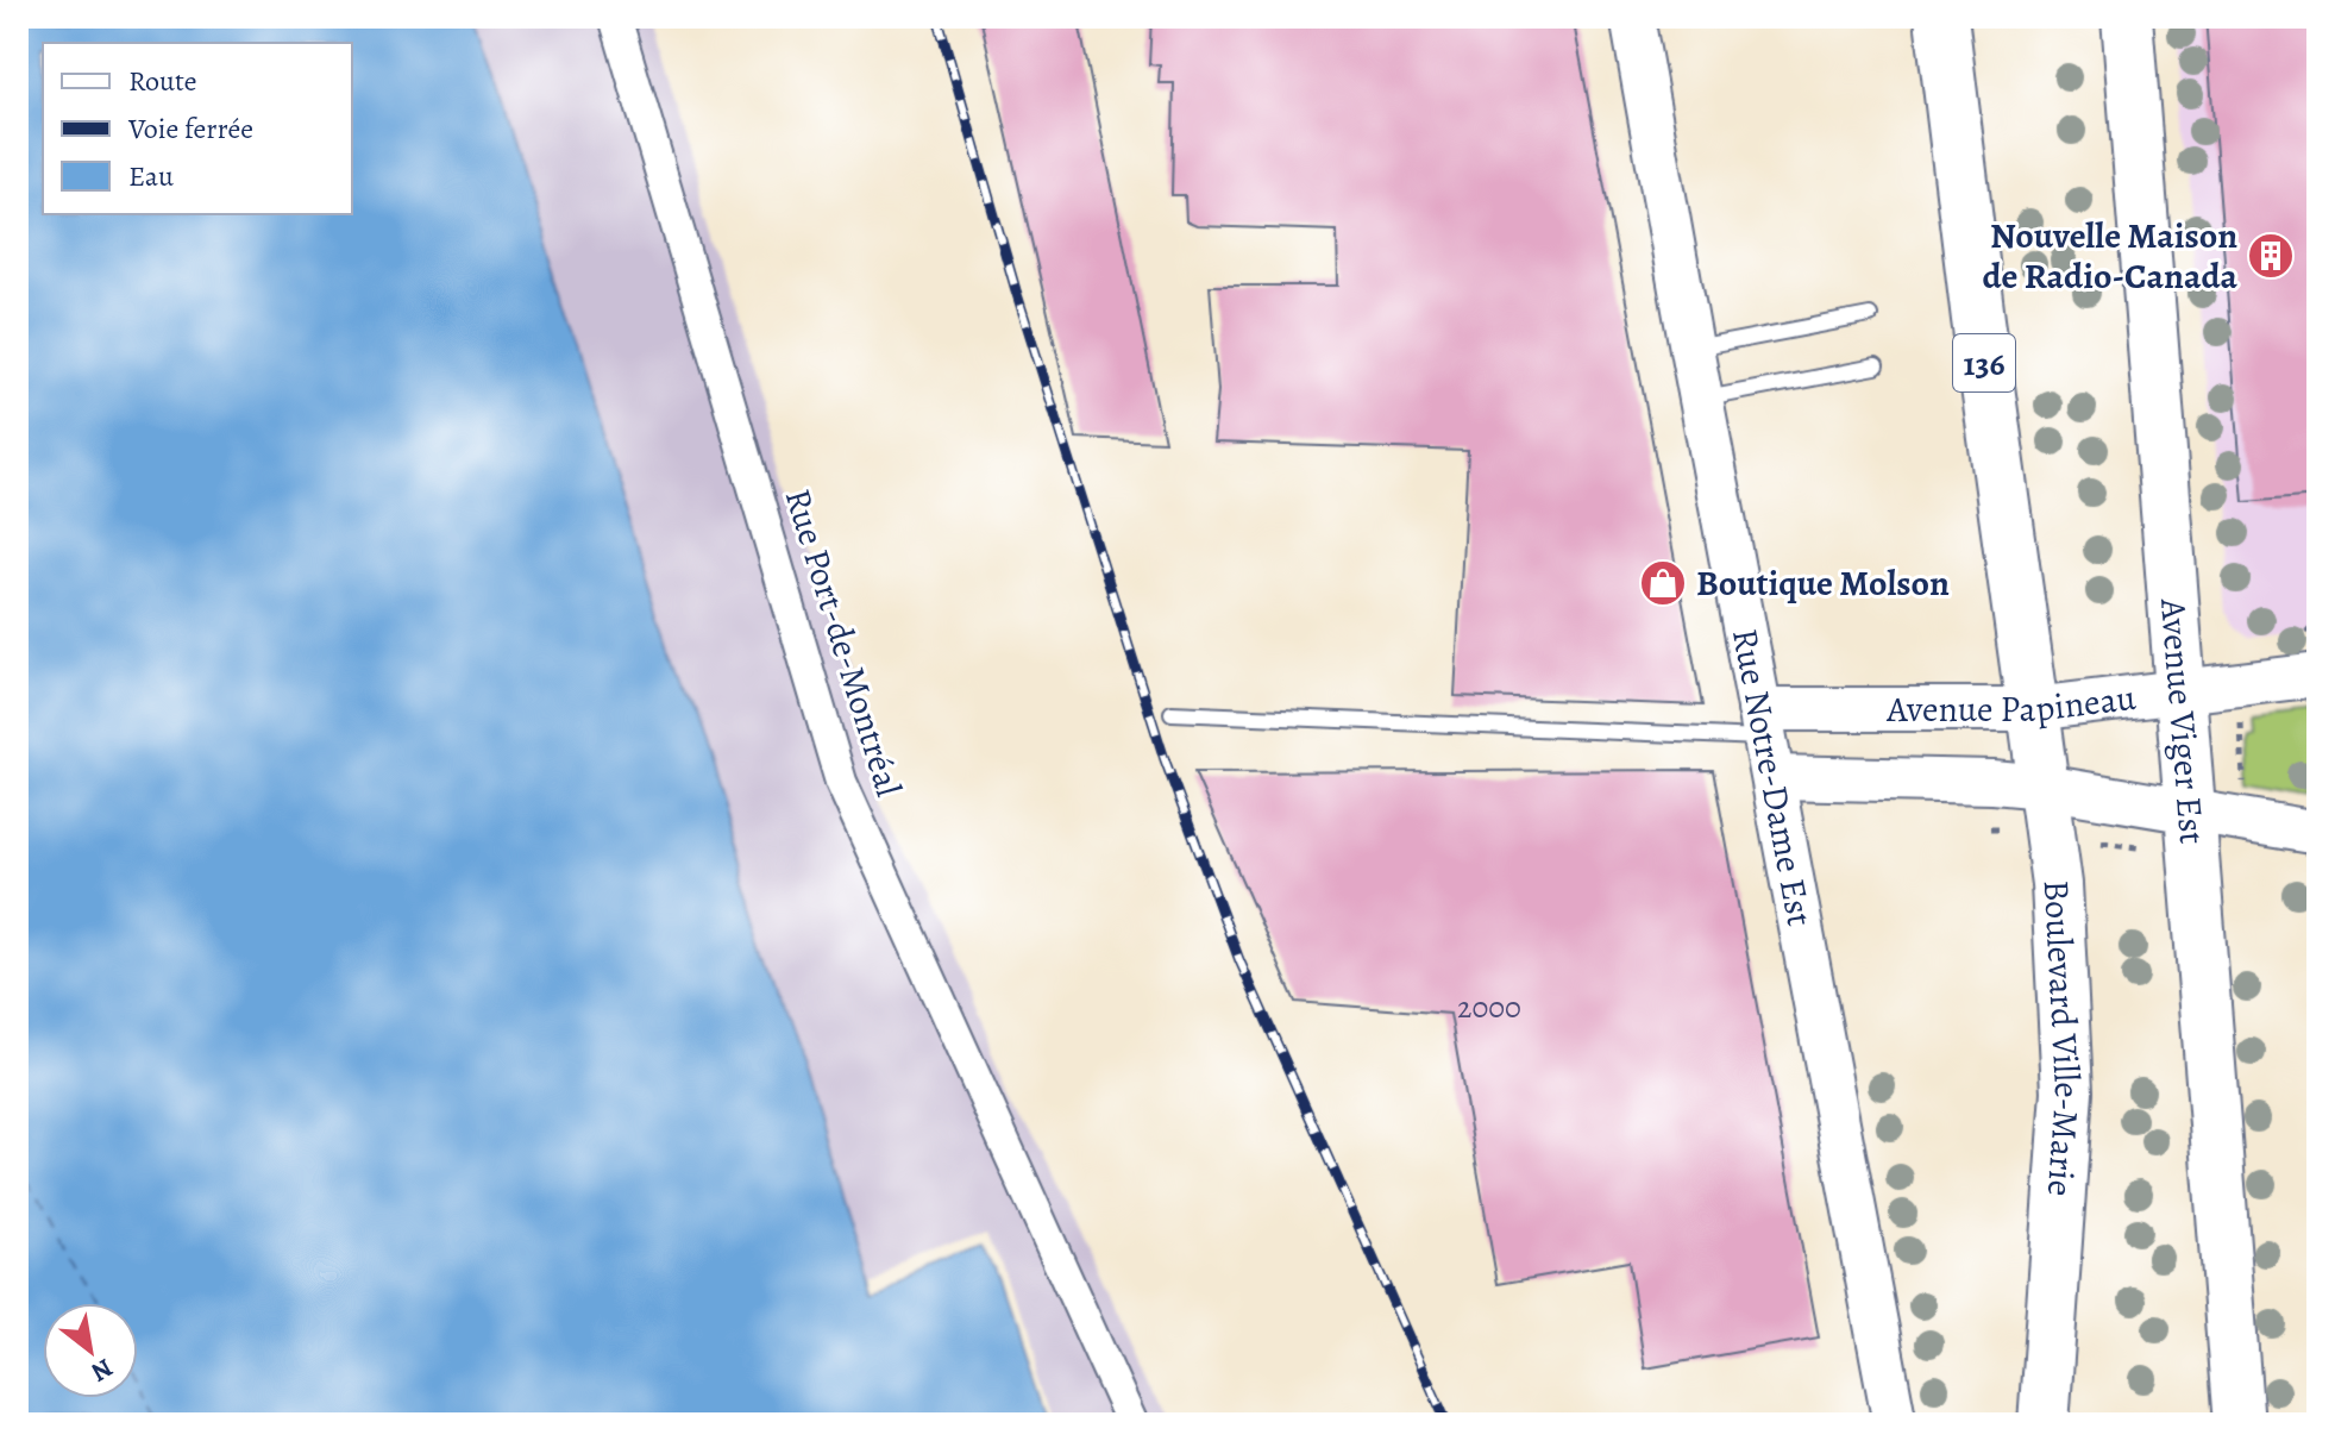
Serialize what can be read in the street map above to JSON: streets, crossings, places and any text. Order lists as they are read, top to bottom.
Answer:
{
  "streets": {
    "highway": ["136"],
    "main road": [
      "Avenue Papineau",
      "Avenue Viger Est",
      "Rue Notre-Dame Est",
      "Boulevard Ville-Marie"
    ],
    "street": ["Rue Port-de-Montréal"]
  },
  "crossings": [
    ["136", "Avenue Papineau"],
    ["136", "Boulevard Ville-Marie"],
    ["Avenue Papineau", "Avenue Viger Est"],
    ["Avenue Papineau", "Rue Notre-Dame Est"],
    ["Avenue Papineau", "Boulevard Ville-Marie"]
  ],
  "places": {
    "building": ["Nouvelle Maison de Radio-Canada"],
    "shop": ["Boutique Molson"]
  },
  "house_numbers": ["2000"],
  "legend": ["Route", "Voie ferrée", "Eau"],
  "north": "bottom right"
}
